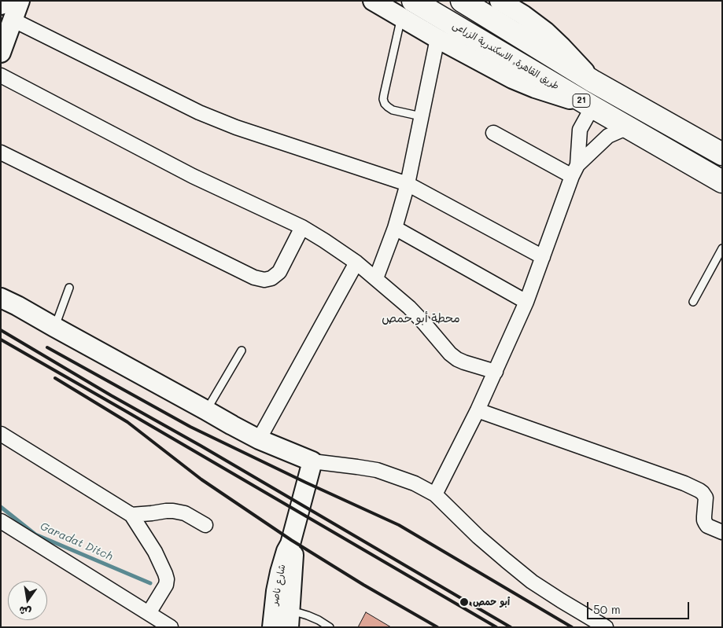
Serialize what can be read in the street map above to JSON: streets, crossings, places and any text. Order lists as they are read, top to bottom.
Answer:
{
  "streets": {
    "highway": ["طريق القاهرة, الاسكندرية الزراعى", "21"],
    "street": ["شارع ناصر"]
  },
  "districts": ["محطة أبو حمص"],
  "water": ["Garadat Ditch"],
  "places": ["أبو حمص"],
  "scale_bar": "50 m",
  "north": "bottom"
}
